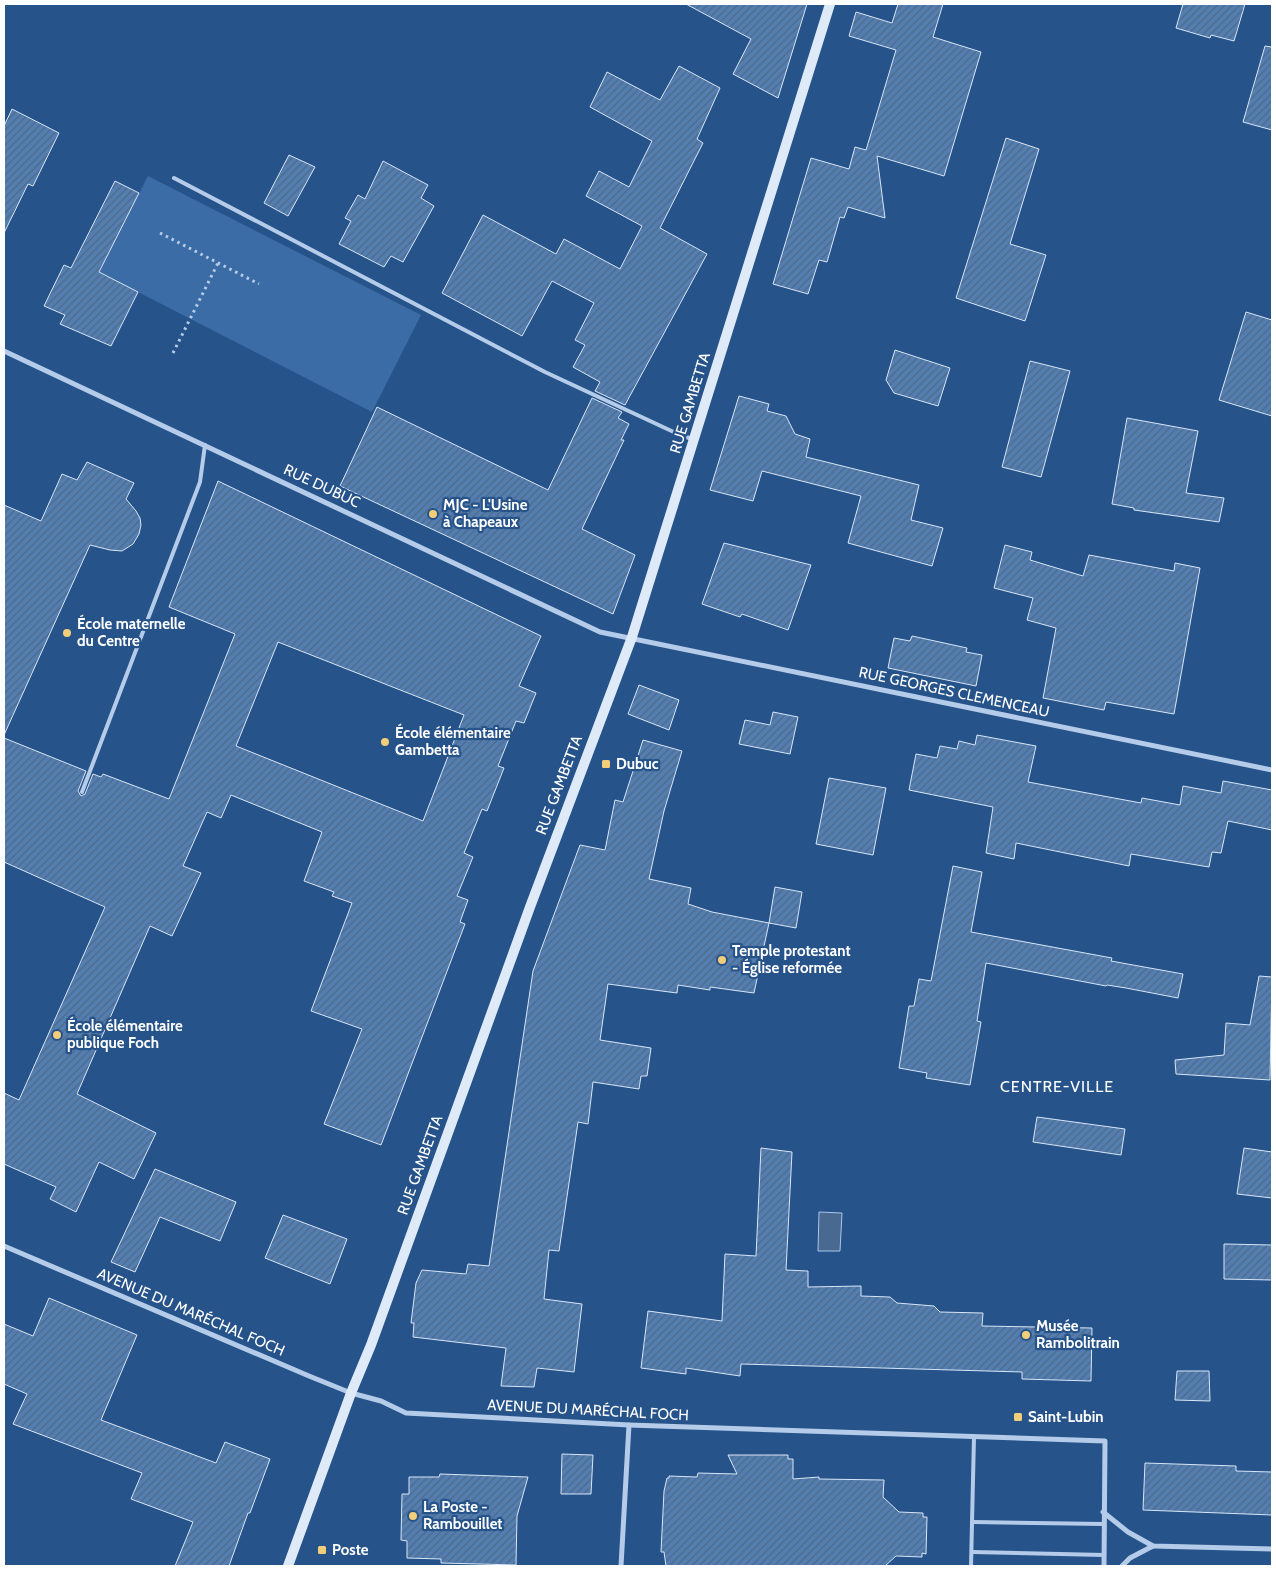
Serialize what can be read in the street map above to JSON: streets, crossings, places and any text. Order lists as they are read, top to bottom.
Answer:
{
  "streets": {
    "main road": ["RUE GAMBETTA"],
    "street": ["RUE DUBUC", "RUE GEORGES CLEMENCEAU", "AVENUE DU MARÉCHAL FOCH"]
  },
  "crossings": [
    ["RUE GAMBETTA", "RUE DUBUC"],
    ["RUE GAMBETTA", "RUE GEORGES CLEMENCEAU"],
    ["RUE GAMBETTA", "AVENUE DU MARÉCHAL FOCH"],
    ["RUE DUBUC", "RUE GEORGES CLEMENCEAU"]
  ],
  "districts": ["CENTRE-VILLE"],
  "places": {
    "other": [
      "MJC - L'Usine à Chapeaux",
      "École maternelle du Centre",
      "École élémentaire Gambetta",
      "Temple protestant - Église reformée",
      "École élémentaire publique Foch",
      "Musée Rambolitrain",
      "La Poste - Rambouillet"
    ],
    "transit": ["Dubuc", "Saint-Lubin", "Poste"]
  }
}
